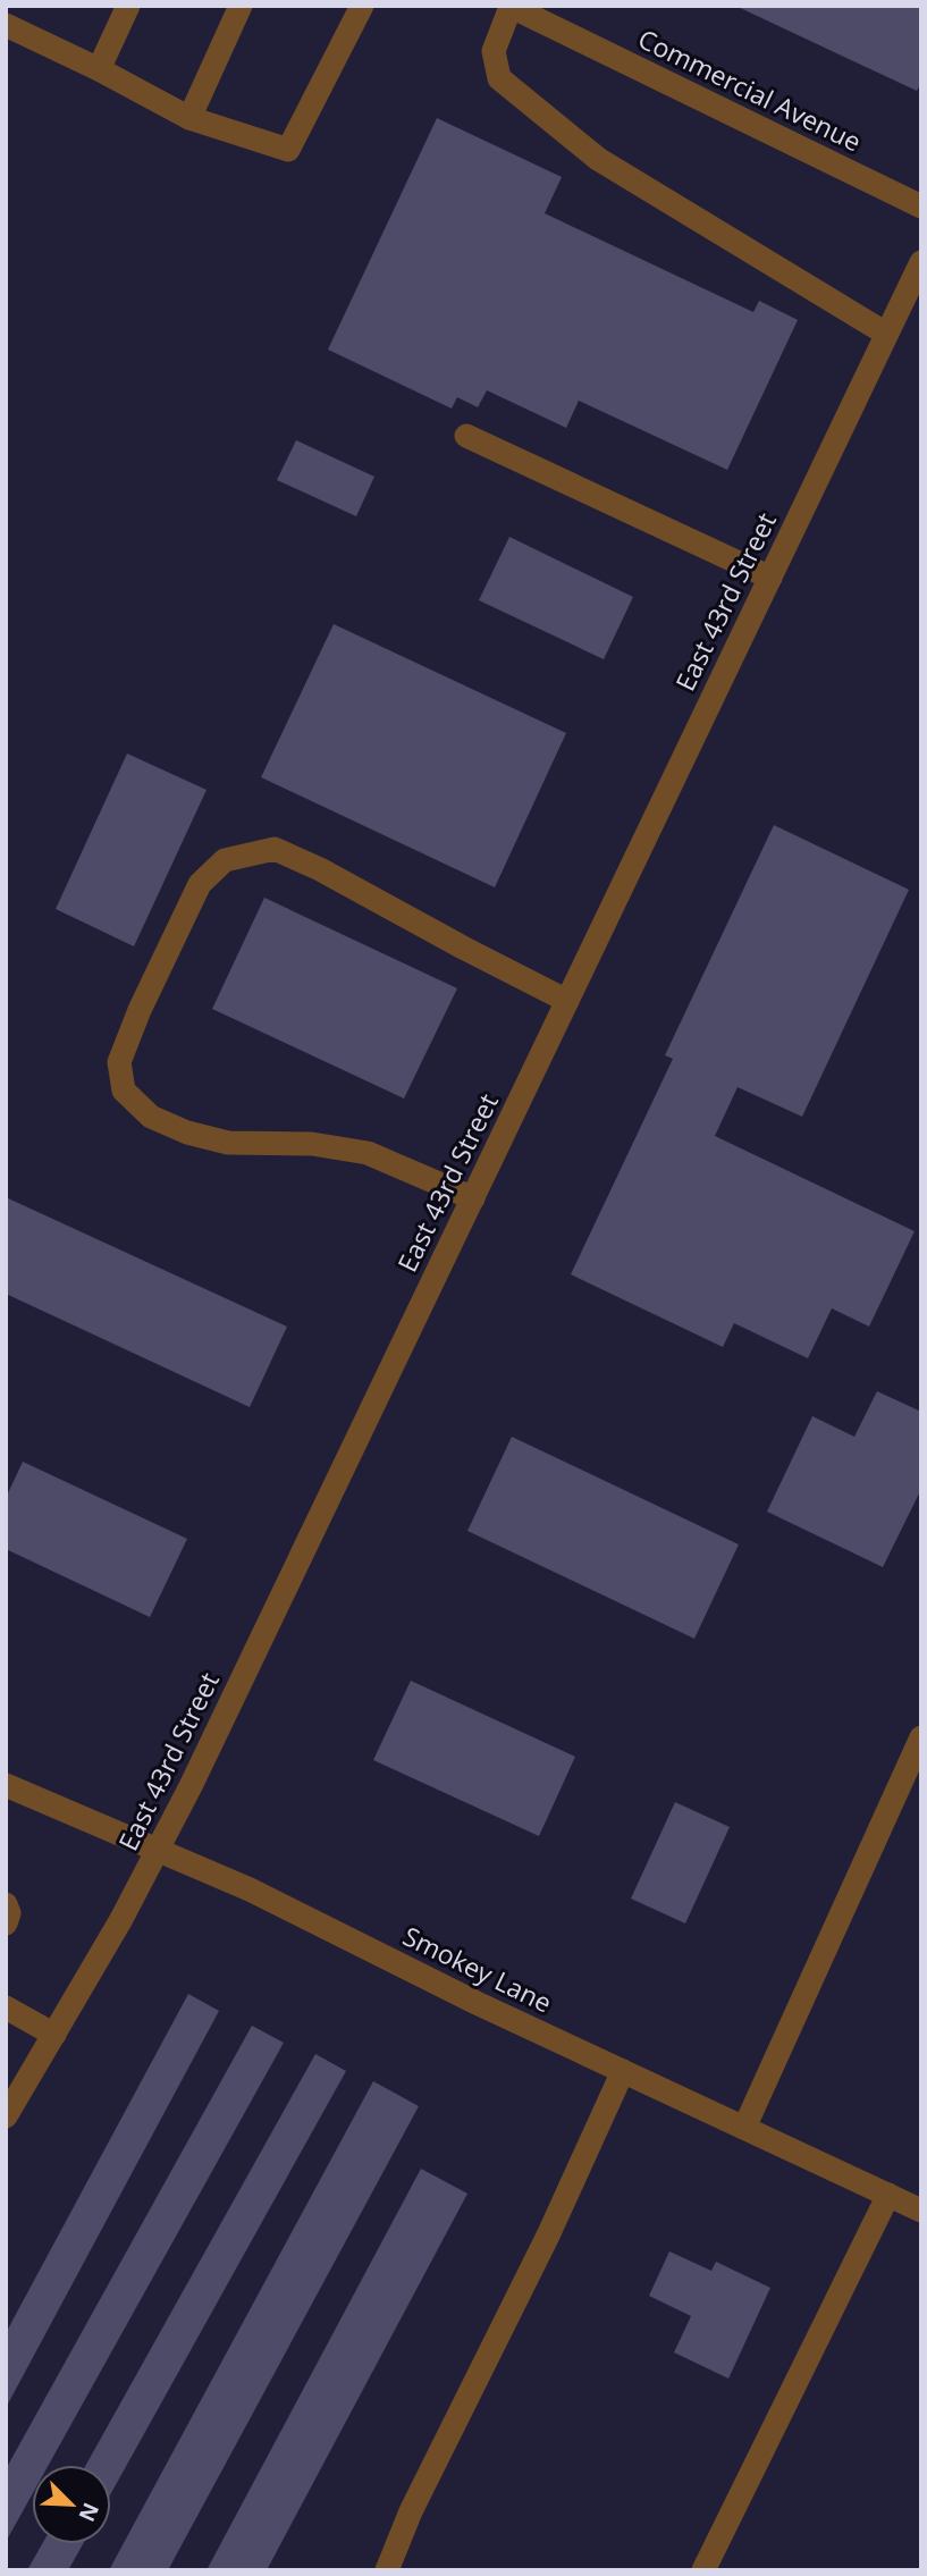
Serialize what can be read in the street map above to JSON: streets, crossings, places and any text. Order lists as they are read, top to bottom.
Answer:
{
  "streets": {
    "street": ["Commercial Avenue", "East 43rd Street", "Smokey Lane"]
  },
  "crossings": [
    ["East 43rd Street", "Smokey Lane"]
  ],
  "north": "bottom right"
}
